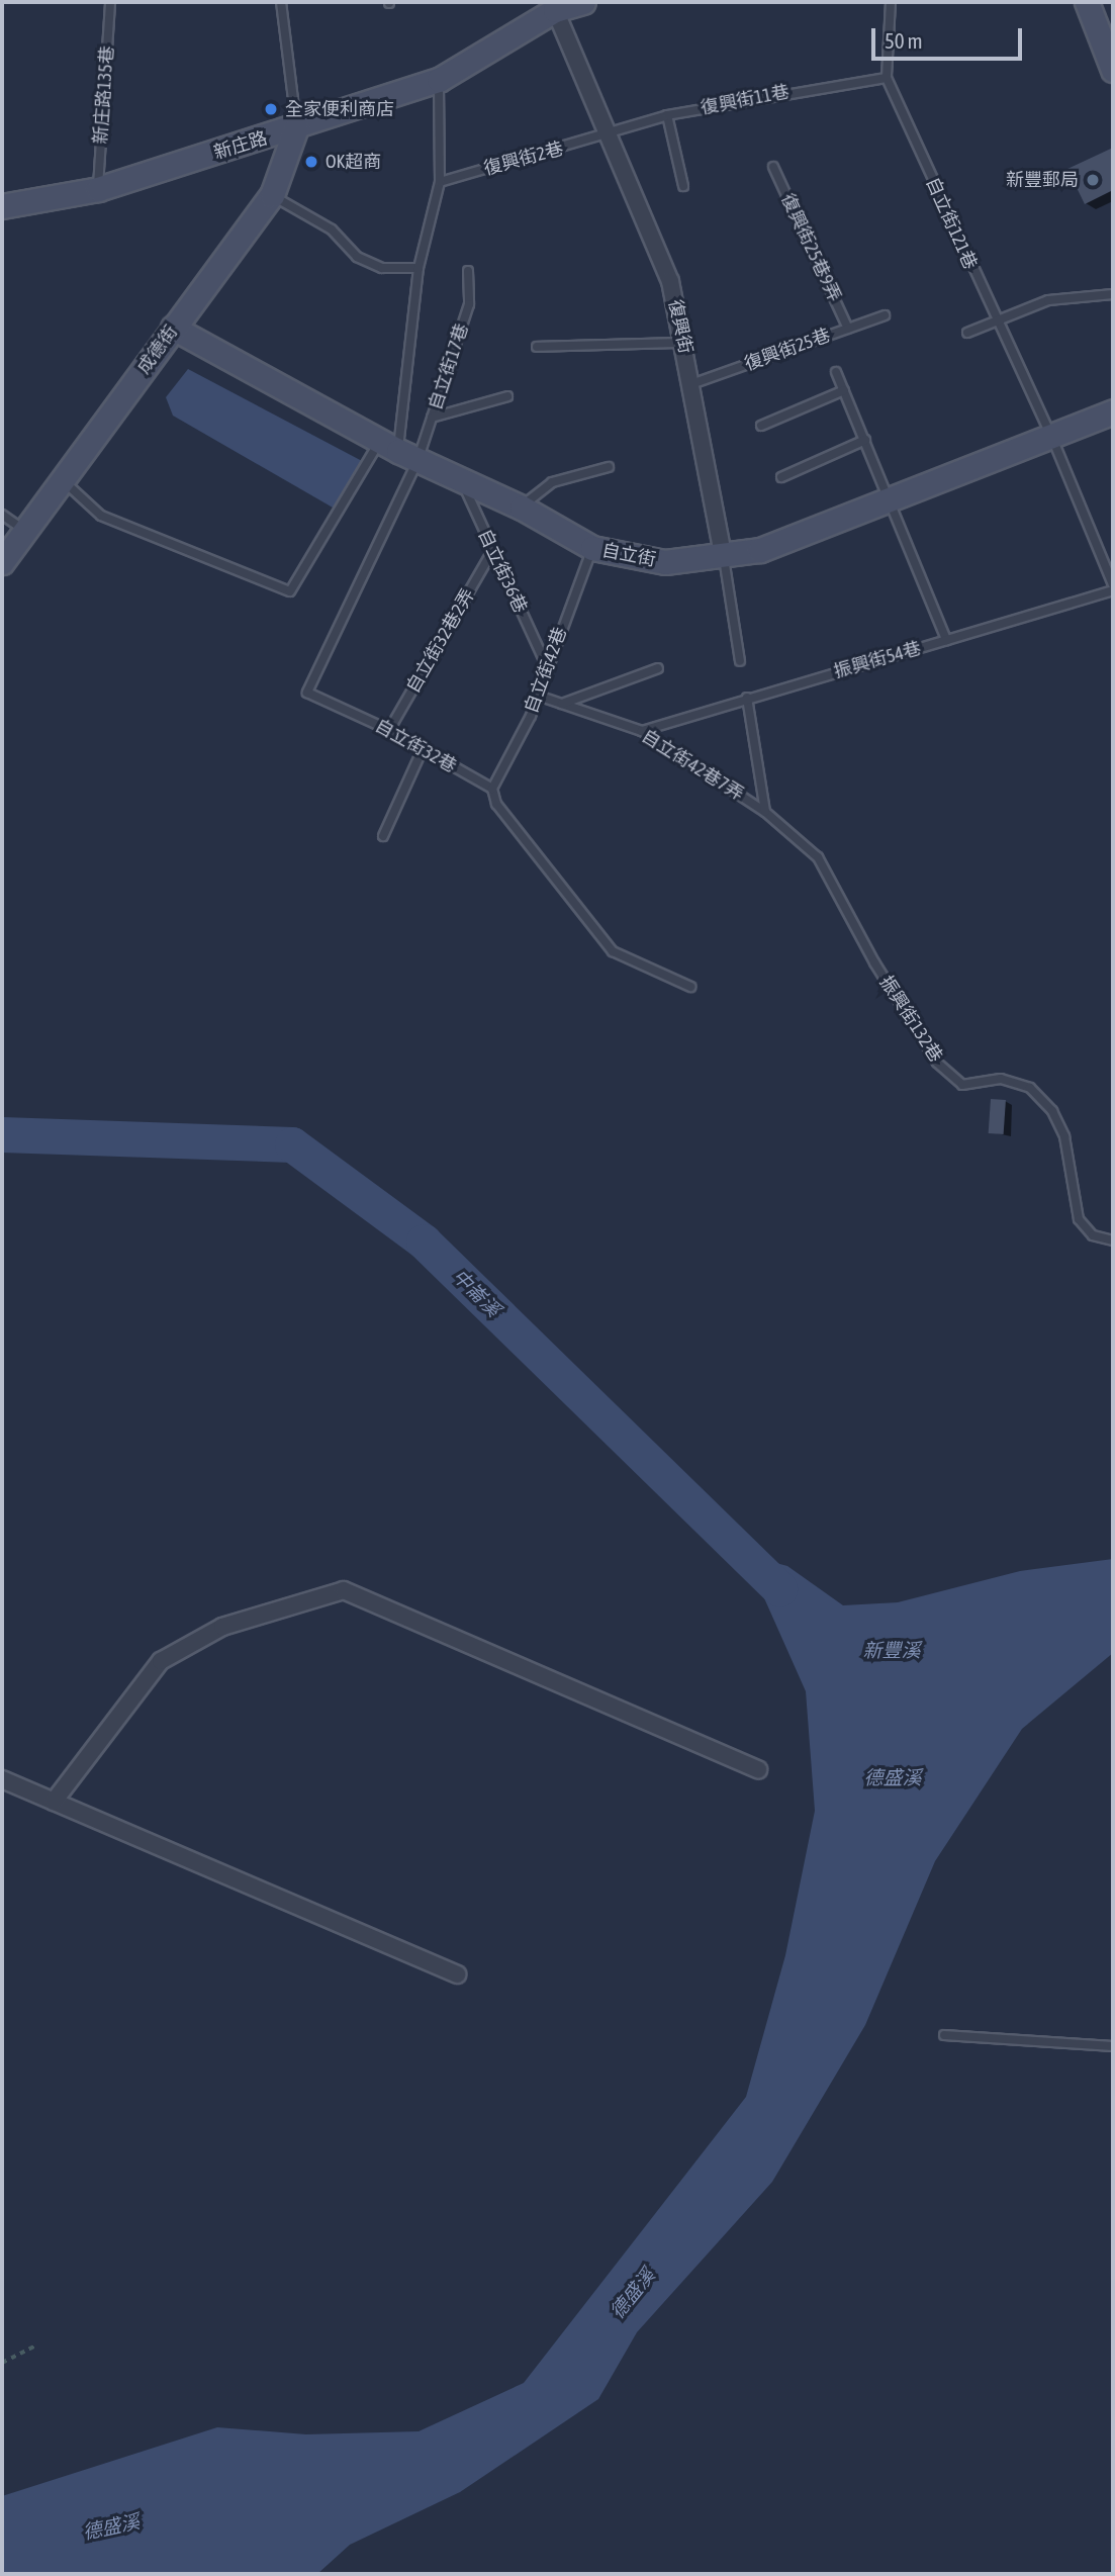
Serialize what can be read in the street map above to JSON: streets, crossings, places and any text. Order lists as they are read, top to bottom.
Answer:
{
  "streets": {
    "street": [
      "新庄路",
      "復興街",
      "成德街",
      "自立街"
    ],
    "lane": [
      "新庄路135巷",
      "復興街11巷",
      "復興街2巷",
      "自立街121巷",
      "復興街25巷9弄",
      "復興街25巷",
      "自立街17巷",
      "自立街36巷",
      "自立街32巷2弄",
      "振興街54巷",
      "自立街42巷",
      "自立街32巷",
      "自立街42巷7弄",
      "振興街132巷"
    ]
  },
  "crossings": [
    ["新庄路135巷", "新庄路"],
    ["復興街11巷", "復興街2巷"],
    ["復興街11巷", "自立街121巷"],
    ["復興街11巷", "復興街"],
    ["新庄路", "復興街"],
    ["新庄路", "成德街"],
    ["復興街2巷", "復興街"],
    ["自立街121巷", "自立街"],
    ["復興街25巷9弄", "復興街25巷"],
    ["復興街", "復興街25巷"],
    ["復興街", "自立街"],
    ["成德街", "自立街"],
    ["自立街17巷", "自立街"],
    ["自立街17巷", "自立街32巷"],
    ["自立街", "自立街36巷"],
    ["自立街", "自立街42巷"],
    ["自立街", "自立街32巷"],
    ["自立街36巷", "自立街32巷2弄"],
    ["自立街36巷", "自立街42巷"],
    ["自立街32巷2弄", "自立街32巷"],
    ["振興街54巷", "自立街42巷7弄"],
    ["自立街42巷", "自立街32巷"],
    ["自立街42巷", "自立街42巷7弄"],
    ["自立街42巷7弄", "振興街132巷"]
  ],
  "water": ["中崙溪", "新豐溪", "德盛溪"],
  "places": ["全家便利商店", "OK超商", "新豐郵局"],
  "scale_bar": "50 m"
}
